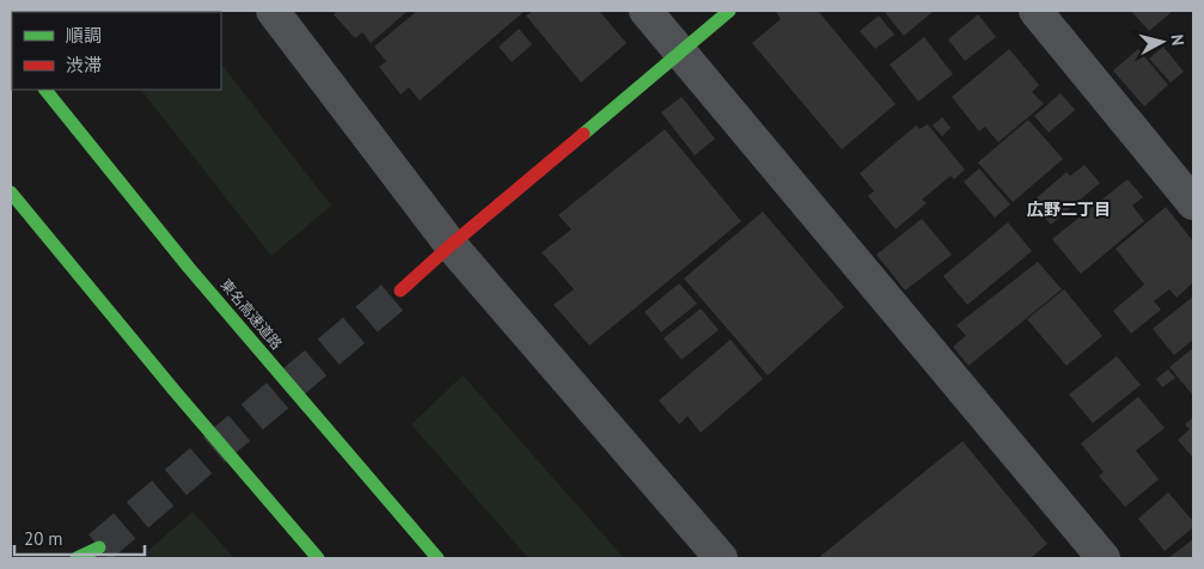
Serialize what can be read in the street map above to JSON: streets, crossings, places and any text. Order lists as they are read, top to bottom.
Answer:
{
  "streets": {
    "main road": ["東名高速道路"]
  },
  "districts": ["広野二丁目"],
  "legend": ["順調", "渋滞"],
  "scale_bar": "20 m",
  "north": "right"
}
